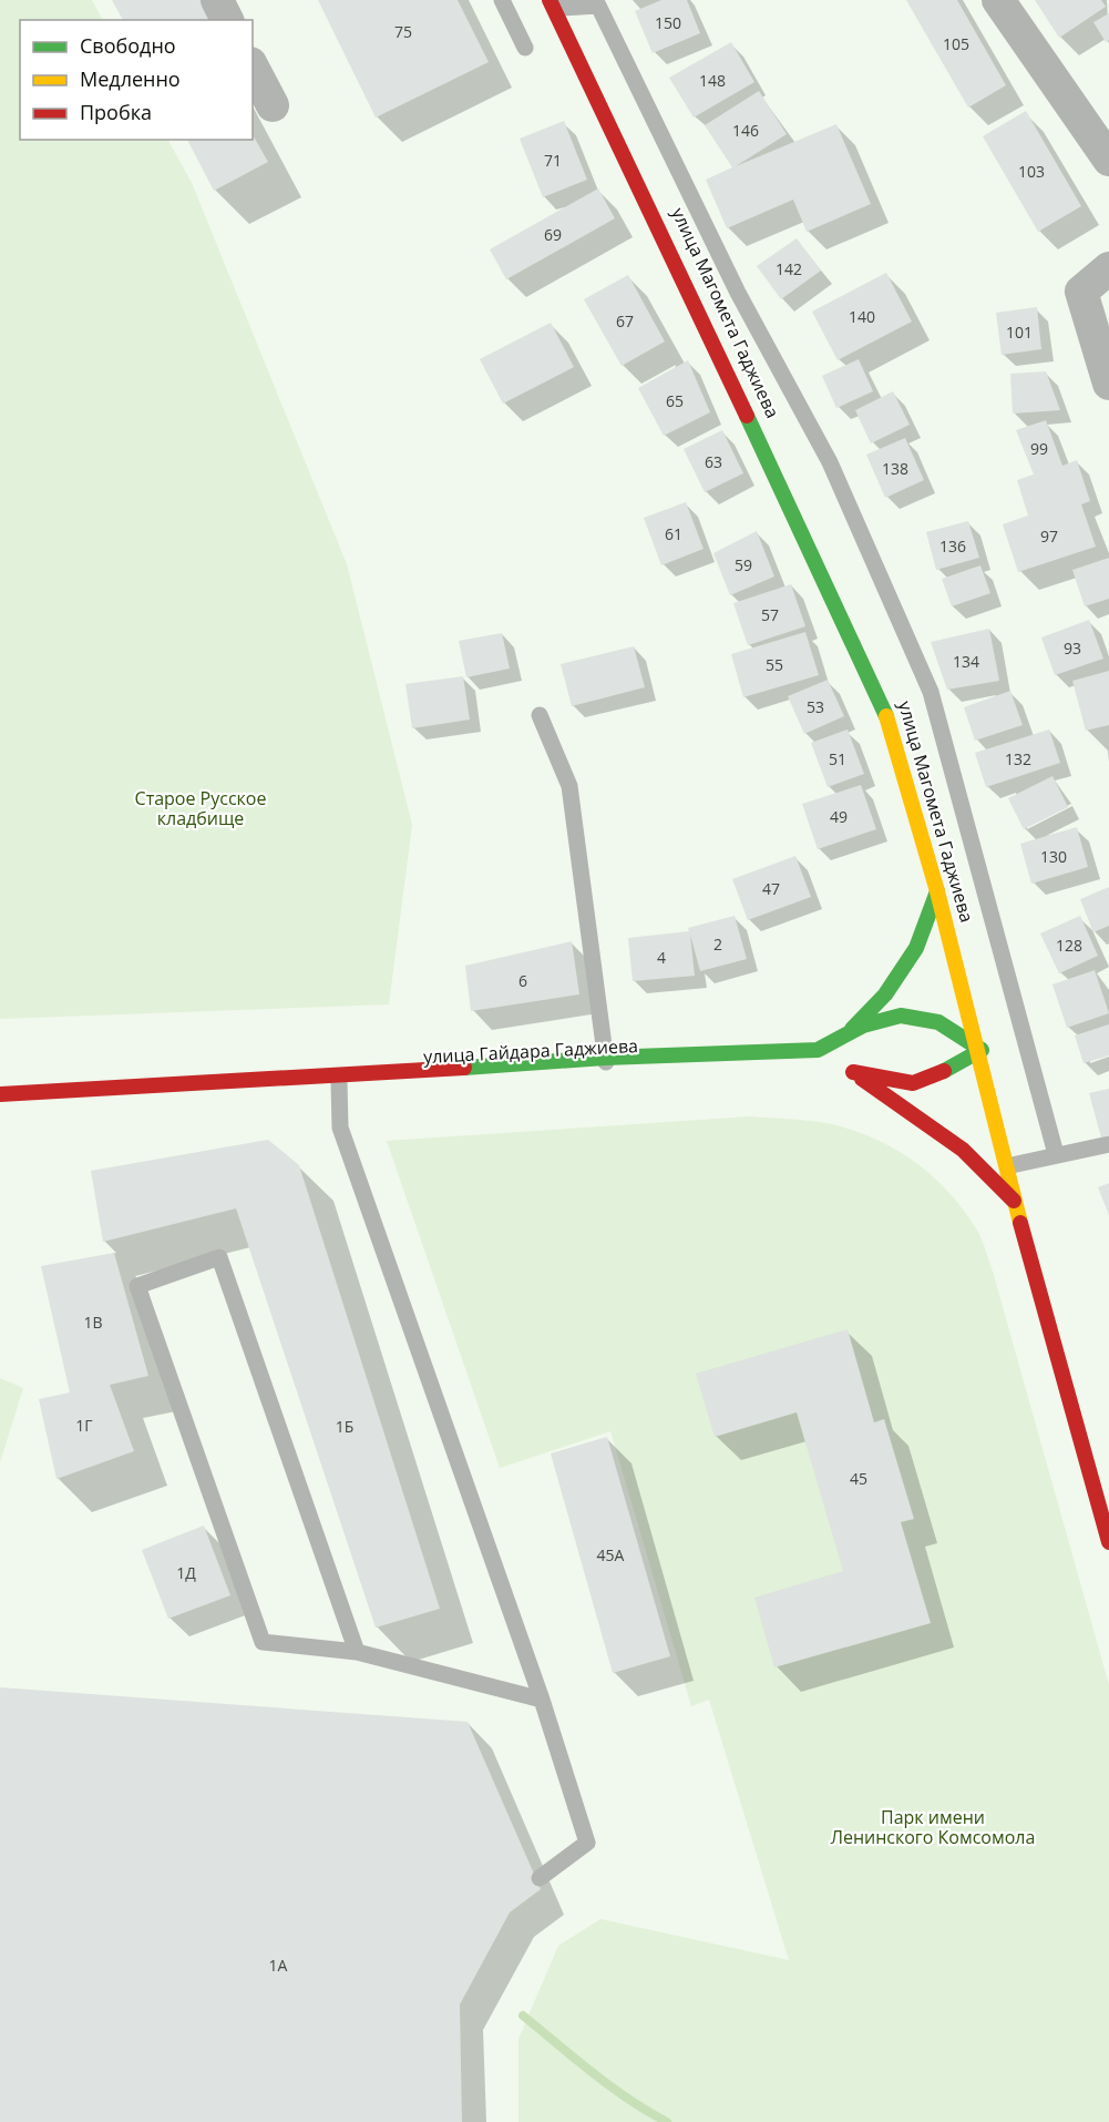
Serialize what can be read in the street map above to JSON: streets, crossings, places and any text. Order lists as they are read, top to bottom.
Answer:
{
  "streets": {
    "main road": ["улица Магомета Гаджиева", "улица Гайдара Гаджиева"]
  },
  "crossings": [
    ["улица Магомета Гаджиева", "улица Гайдара Гаджиева"]
  ],
  "parks": ["Старое Русское кладбище", "Парк имени Ленинского Комсомола"],
  "house_numbers": [
    "150",
    "75",
    "105",
    "148",
    "146",
    "71",
    "103",
    "69",
    "142",
    "140",
    "67",
    "101",
    "65",
    "99",
    "63",
    "138",
    "61",
    "97",
    "136",
    "59",
    "57",
    "93",
    "134",
    "55",
    "53",
    "51",
    "132",
    "49",
    "130",
    "47",
    "2",
    "128",
    "4",
    "6",
    "1В",
    "1Г",
    "1Б",
    "45",
    "45А",
    "1Д",
    "1А"
  ],
  "legend": ["Свободно", "Медленно", "Пробка"]
}
